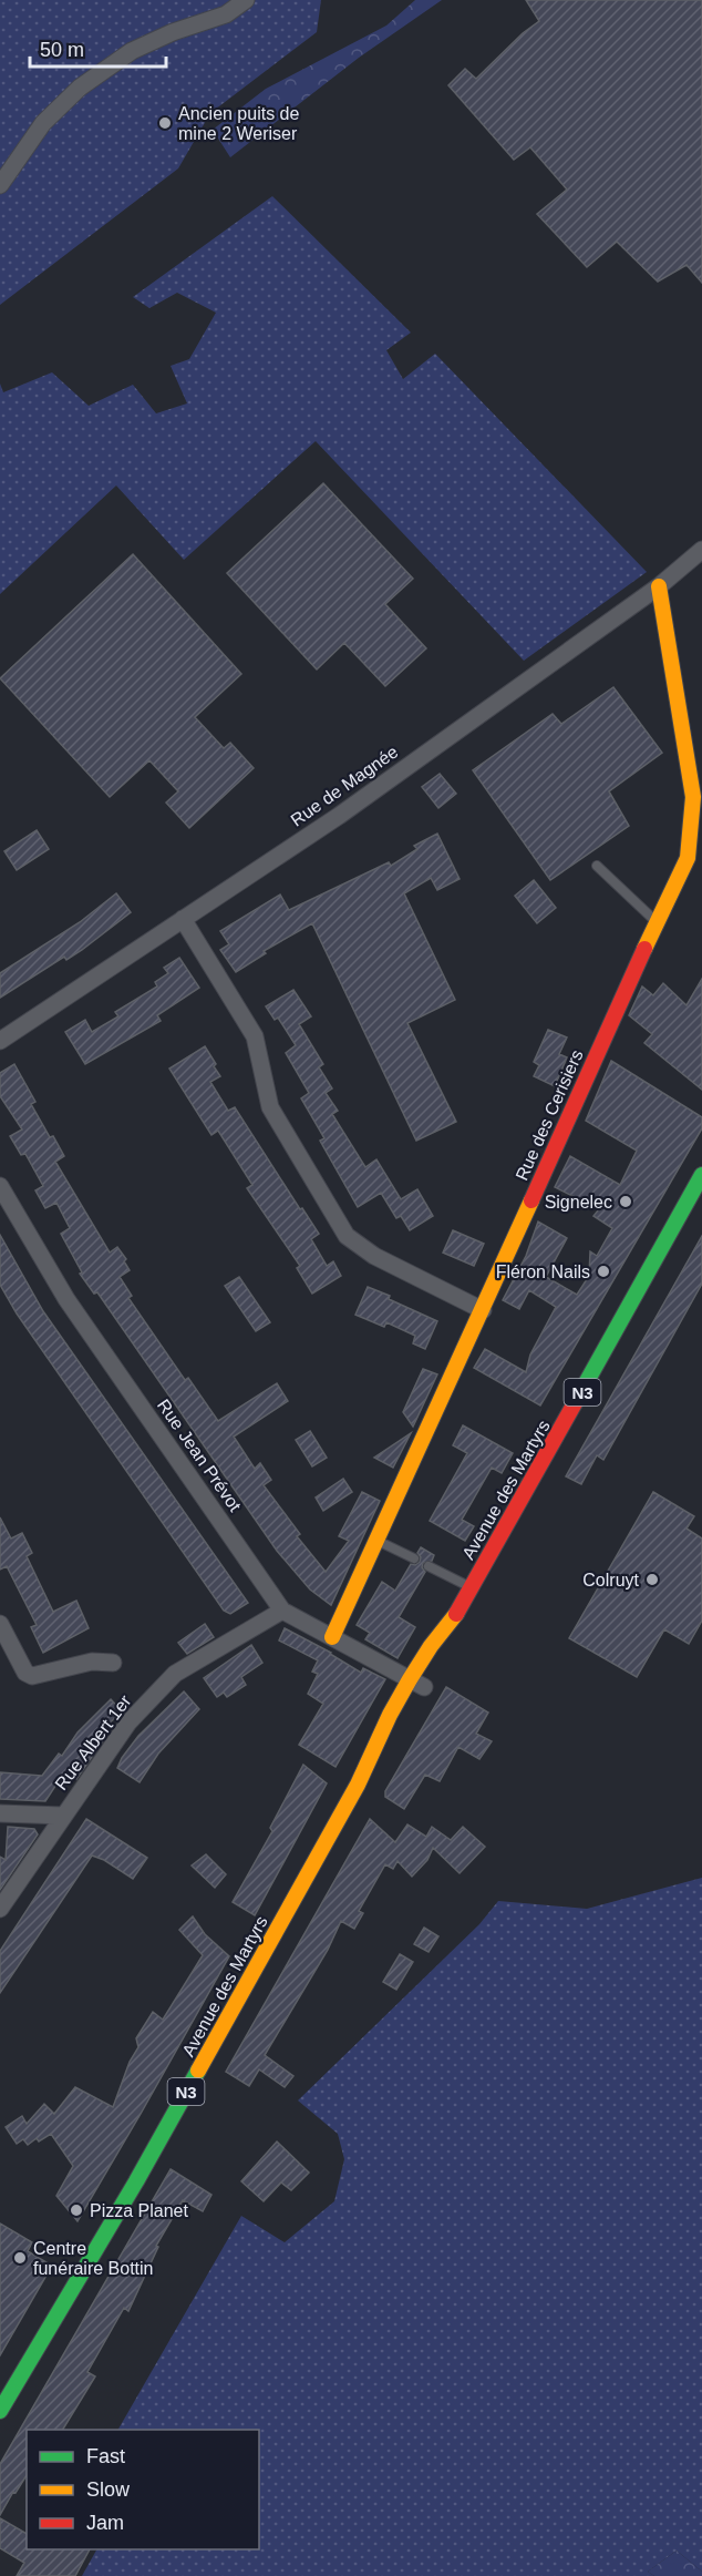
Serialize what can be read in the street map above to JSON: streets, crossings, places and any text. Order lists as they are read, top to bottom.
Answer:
{
  "streets": {
    "main road": ["Rue des Cerisiers", "N3", "Avenue des Martyrs"],
    "street": ["Rue de Magnée", "Rue Jean Prévot", "Rue Albert 1er"]
  },
  "crossings": [
    ["Rue de Magnée", "Rue des Cerisiers"],
    ["Rue des Cerisiers", "Rue Jean Prévot"],
    ["Rue Jean Prévot", "Avenue des Martyrs"],
    ["Rue Jean Prévot", "Rue Albert 1er"]
  ],
  "places": [
    "Ancien puits de mine 2 Weriser",
    "Signelec",
    "Fléron Nails",
    "Colruyt",
    "Pizza Planet",
    "Centre funéraire Bottin"
  ],
  "legend": ["Fast", "Slow", "Jam"],
  "scale_bar": "50 m"
}
